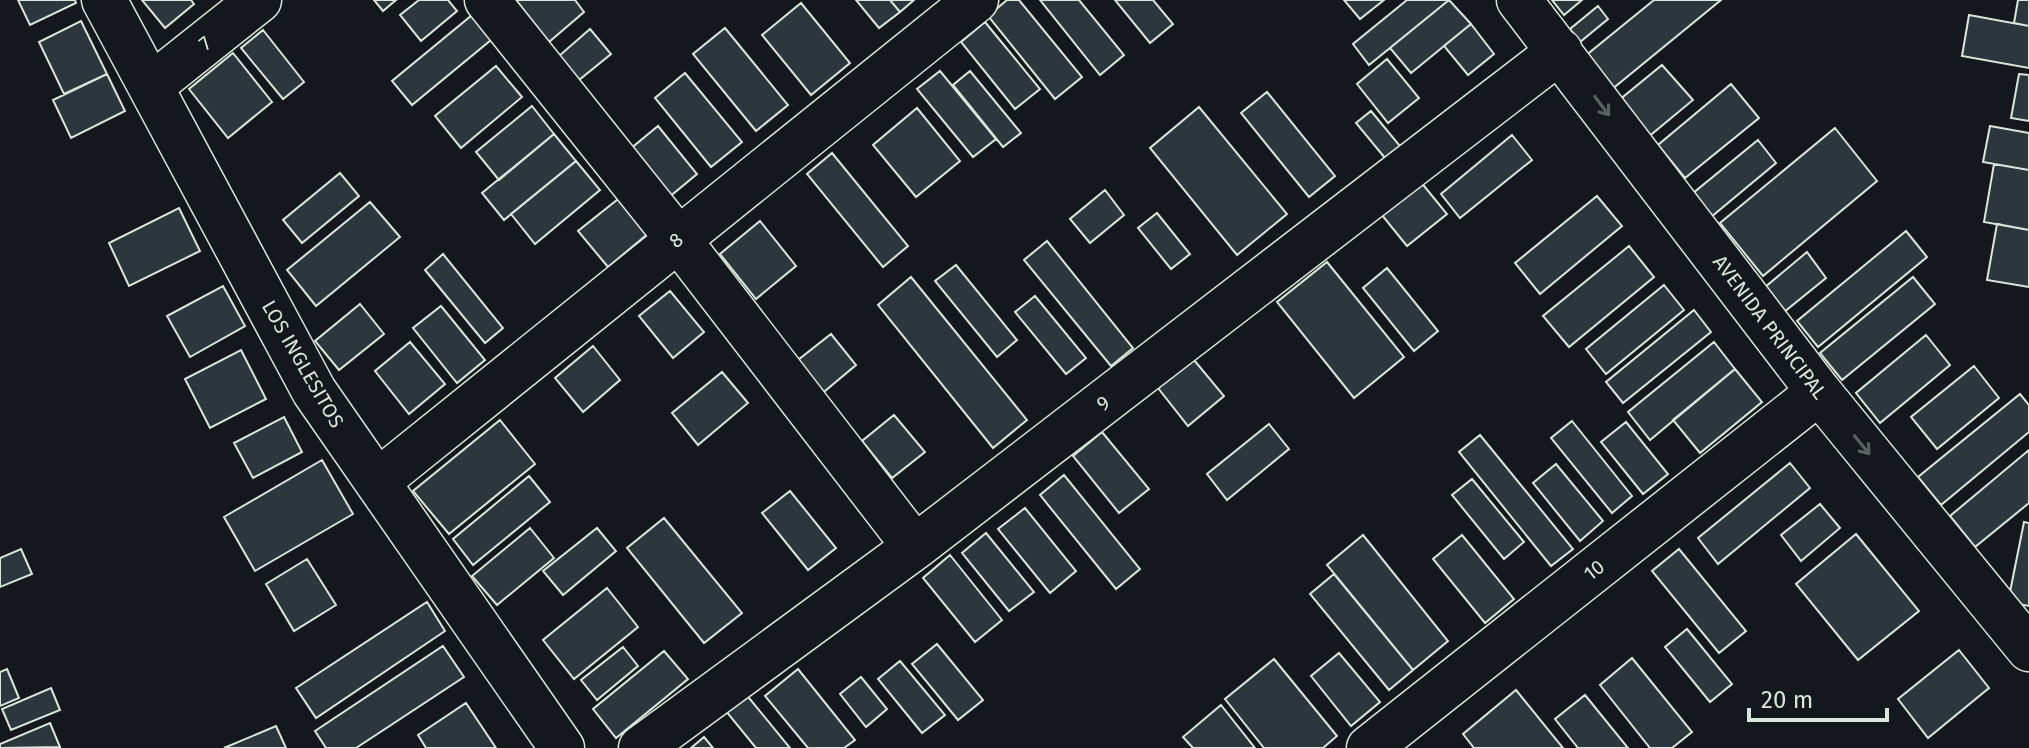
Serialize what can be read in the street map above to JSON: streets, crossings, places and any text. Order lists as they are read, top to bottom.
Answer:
{
  "streets": {
    "street": [
      "7",
      "8",
      "AVENIDA PRINCIPAL",
      "LOS INGLESITOS",
      "9",
      "10"
    ]
  },
  "crossings": [
    ["7", "LOS INGLESITOS"],
    ["8", "LOS INGLESITOS"],
    ["AVENIDA PRINCIPAL", "9"],
    ["AVENIDA PRINCIPAL", "10"]
  ],
  "one_way": ["AVENIDA PRINCIPAL"],
  "scale_bar": "20 m"
}
